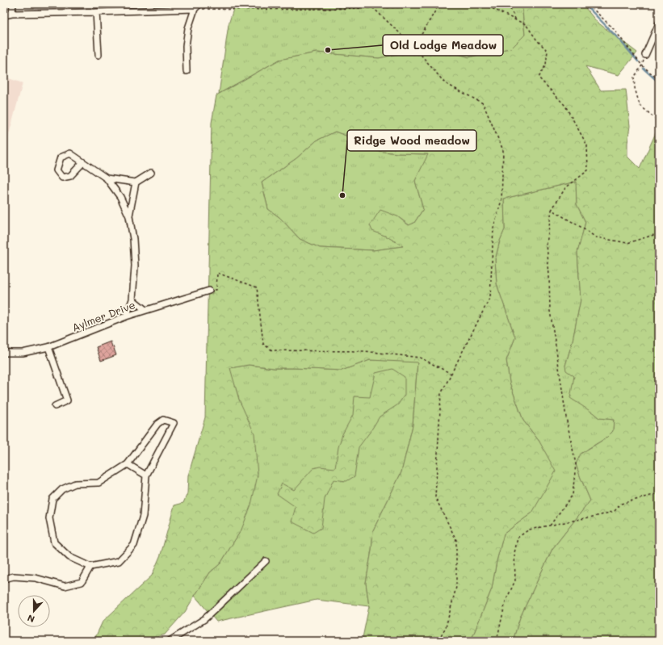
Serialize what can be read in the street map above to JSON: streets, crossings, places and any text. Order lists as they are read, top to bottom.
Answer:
{
  "streets": {
    "street": ["Aylmer Drive"]
  },
  "places": ["Old Lodge Meadow", "Ridge Wood meadow"],
  "north": "bottom"
}
